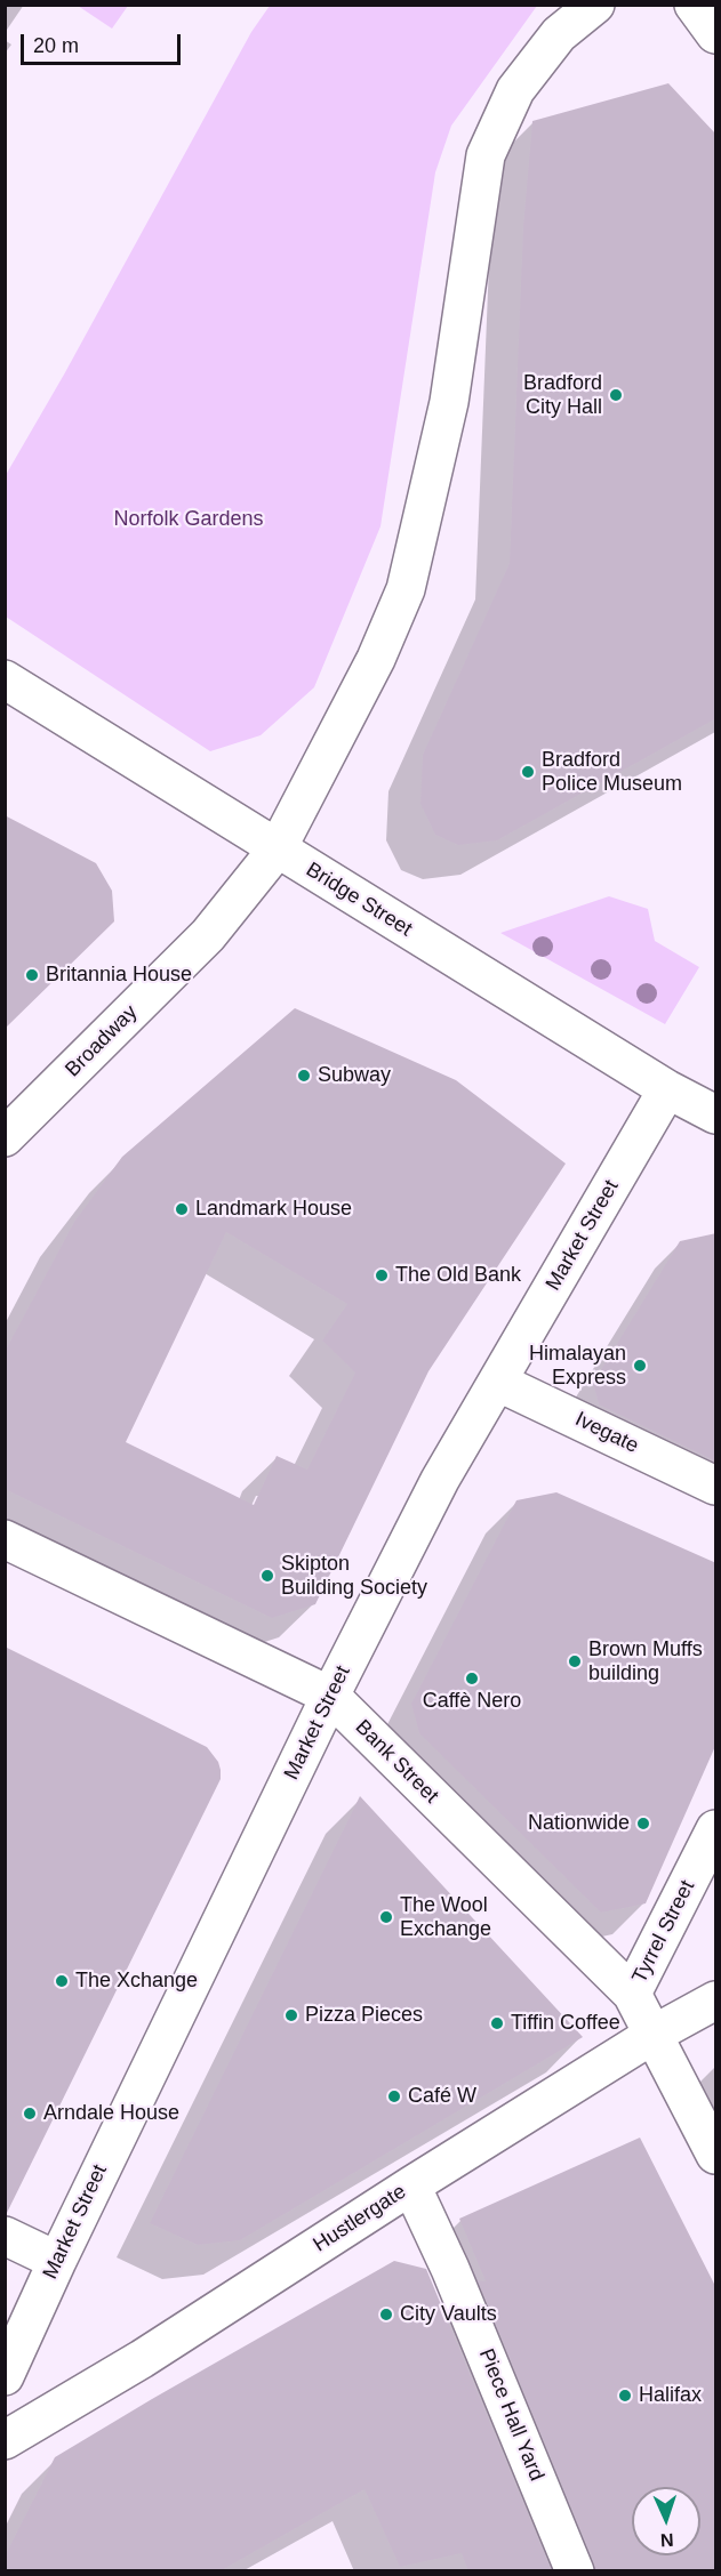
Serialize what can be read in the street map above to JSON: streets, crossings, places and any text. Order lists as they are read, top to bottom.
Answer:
{
  "streets": {
    "street": [
      "Bridge Street",
      "Broadway",
      "Market Street",
      "Ivegate",
      "Bank Street",
      "Tyrrel Street",
      "Hustlergate",
      "Piece Hall Yard"
    ]
  },
  "crossings": [
    ["Bridge Street", "Broadway"],
    ["Bridge Street", "Market Street"],
    ["Market Street", "Ivegate"],
    ["Market Street", "Bank Street"],
    ["Bank Street", "Tyrrel Street"],
    ["Tyrrel Street", "Hustlergate"],
    ["Hustlergate", "Piece Hall Yard"]
  ],
  "parks": ["Norfolk Gardens"],
  "places": [
    "Bradford City Hall",
    "Bradford Police Museum",
    "Britannia House",
    "Subway",
    "Landmark House",
    "The Old Bank",
    "Himalayan Express",
    "Skipton Building Society",
    "Brown Muffs building",
    "Caffè Nero",
    "Nationwide",
    "The Wool Exchange",
    "The Xchange",
    "Pizza Pieces",
    "Tiffin Coffee",
    "Café W",
    "Arndale House",
    "City Vaults",
    "Halifax"
  ],
  "scale_bar": "20 m",
  "north": "bottom"
}
